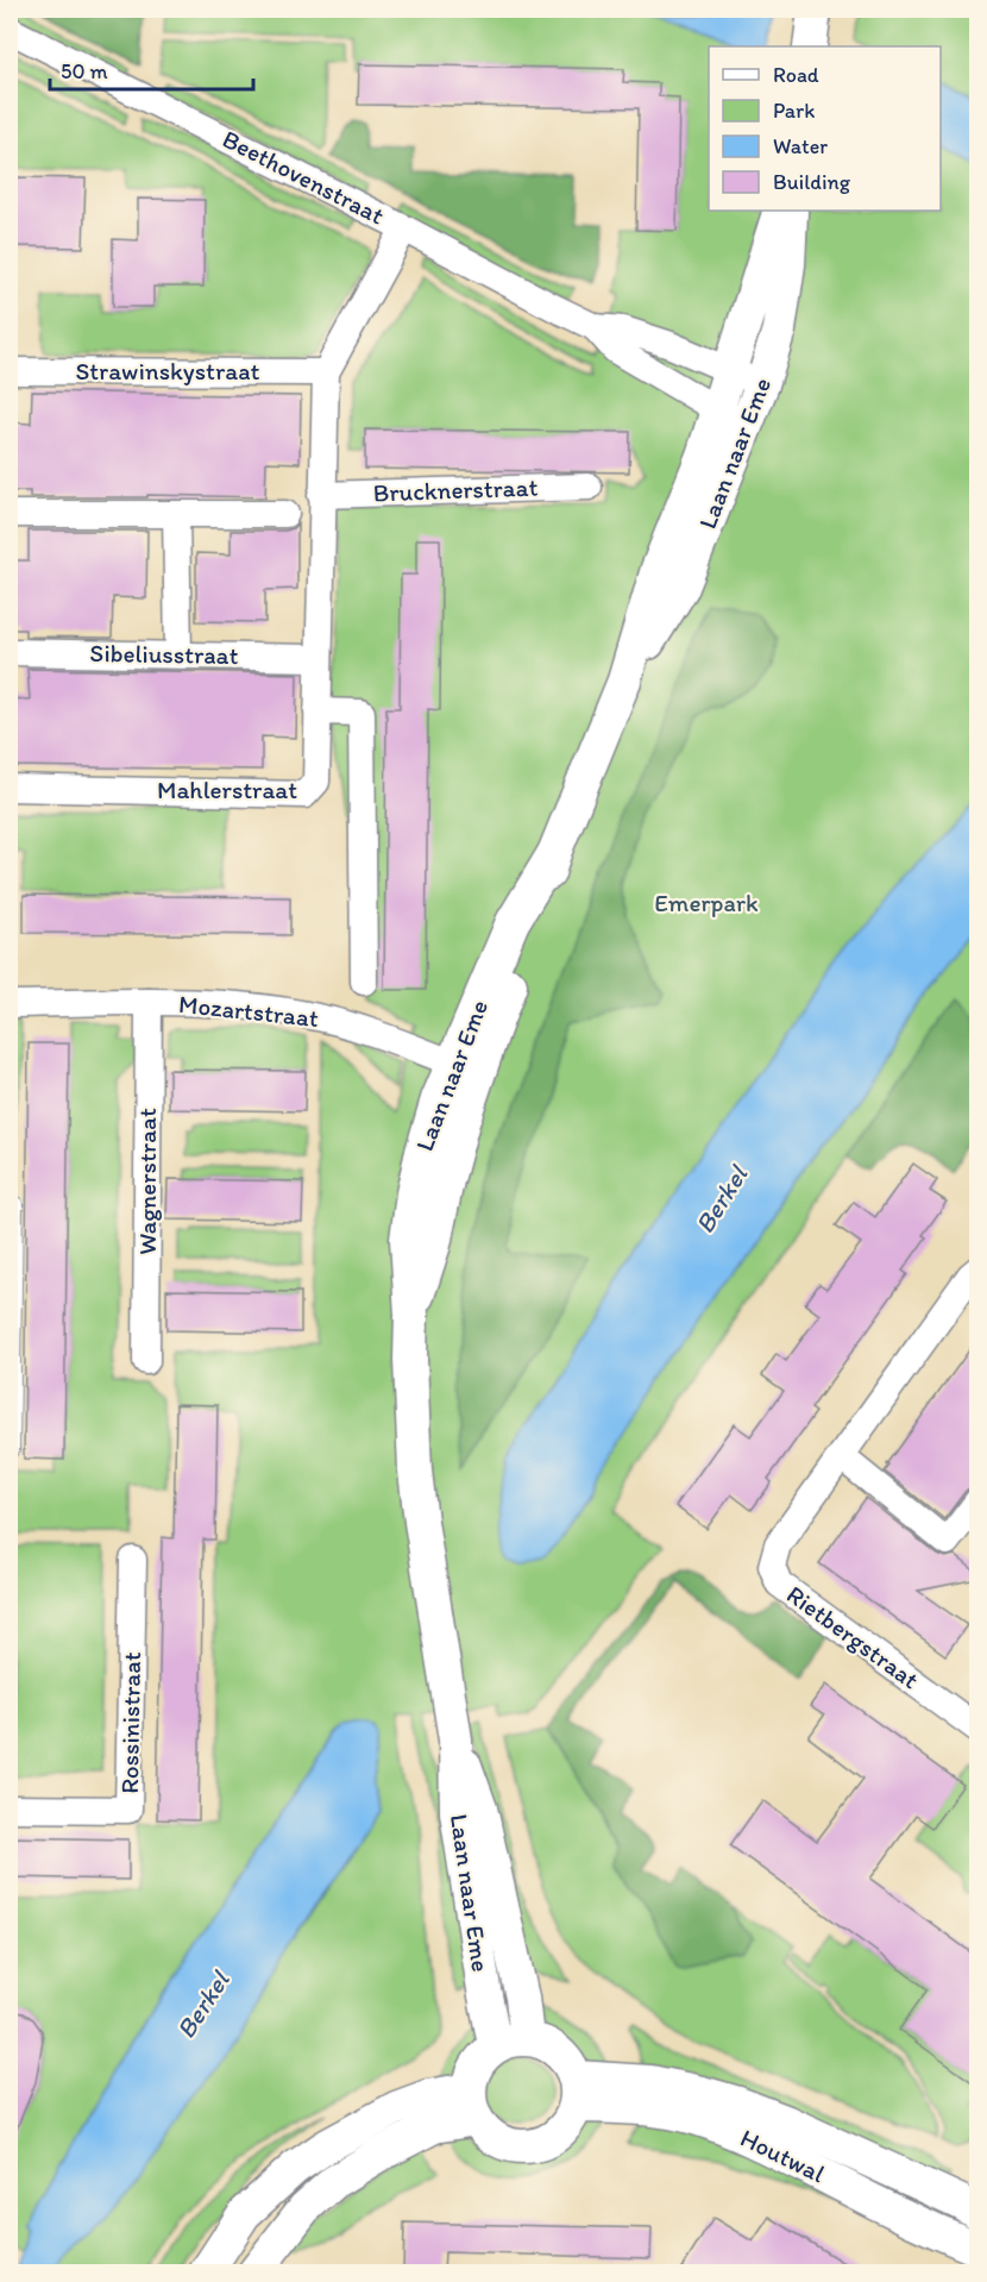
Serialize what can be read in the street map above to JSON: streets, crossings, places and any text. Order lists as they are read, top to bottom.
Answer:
{
  "streets": {
    "street": [
      "Beethovenstraat",
      "Strawinskystraat",
      "Laan naar Eme",
      "Brucknerstraat",
      "Sibeliusstraat",
      "Mahlerstraat",
      "Mozartstraat",
      "Wagnerstraat",
      "Rietbergstraat",
      "Rossinistraat",
      "Houtwal"
    ]
  },
  "crossings": [
    ["Beethovenstraat", "Laan naar Eme"],
    ["Laan naar Eme", "Mozartstraat"],
    ["Laan naar Eme", "Houtwal"],
    ["Mozartstraat", "Wagnerstraat"]
  ],
  "water": ["Berkel"],
  "parks": ["Emerpark"],
  "legend": [
    "Road",
    "Park",
    "Water",
    "Building"
  ],
  "scale_bar": "50 m"
}
